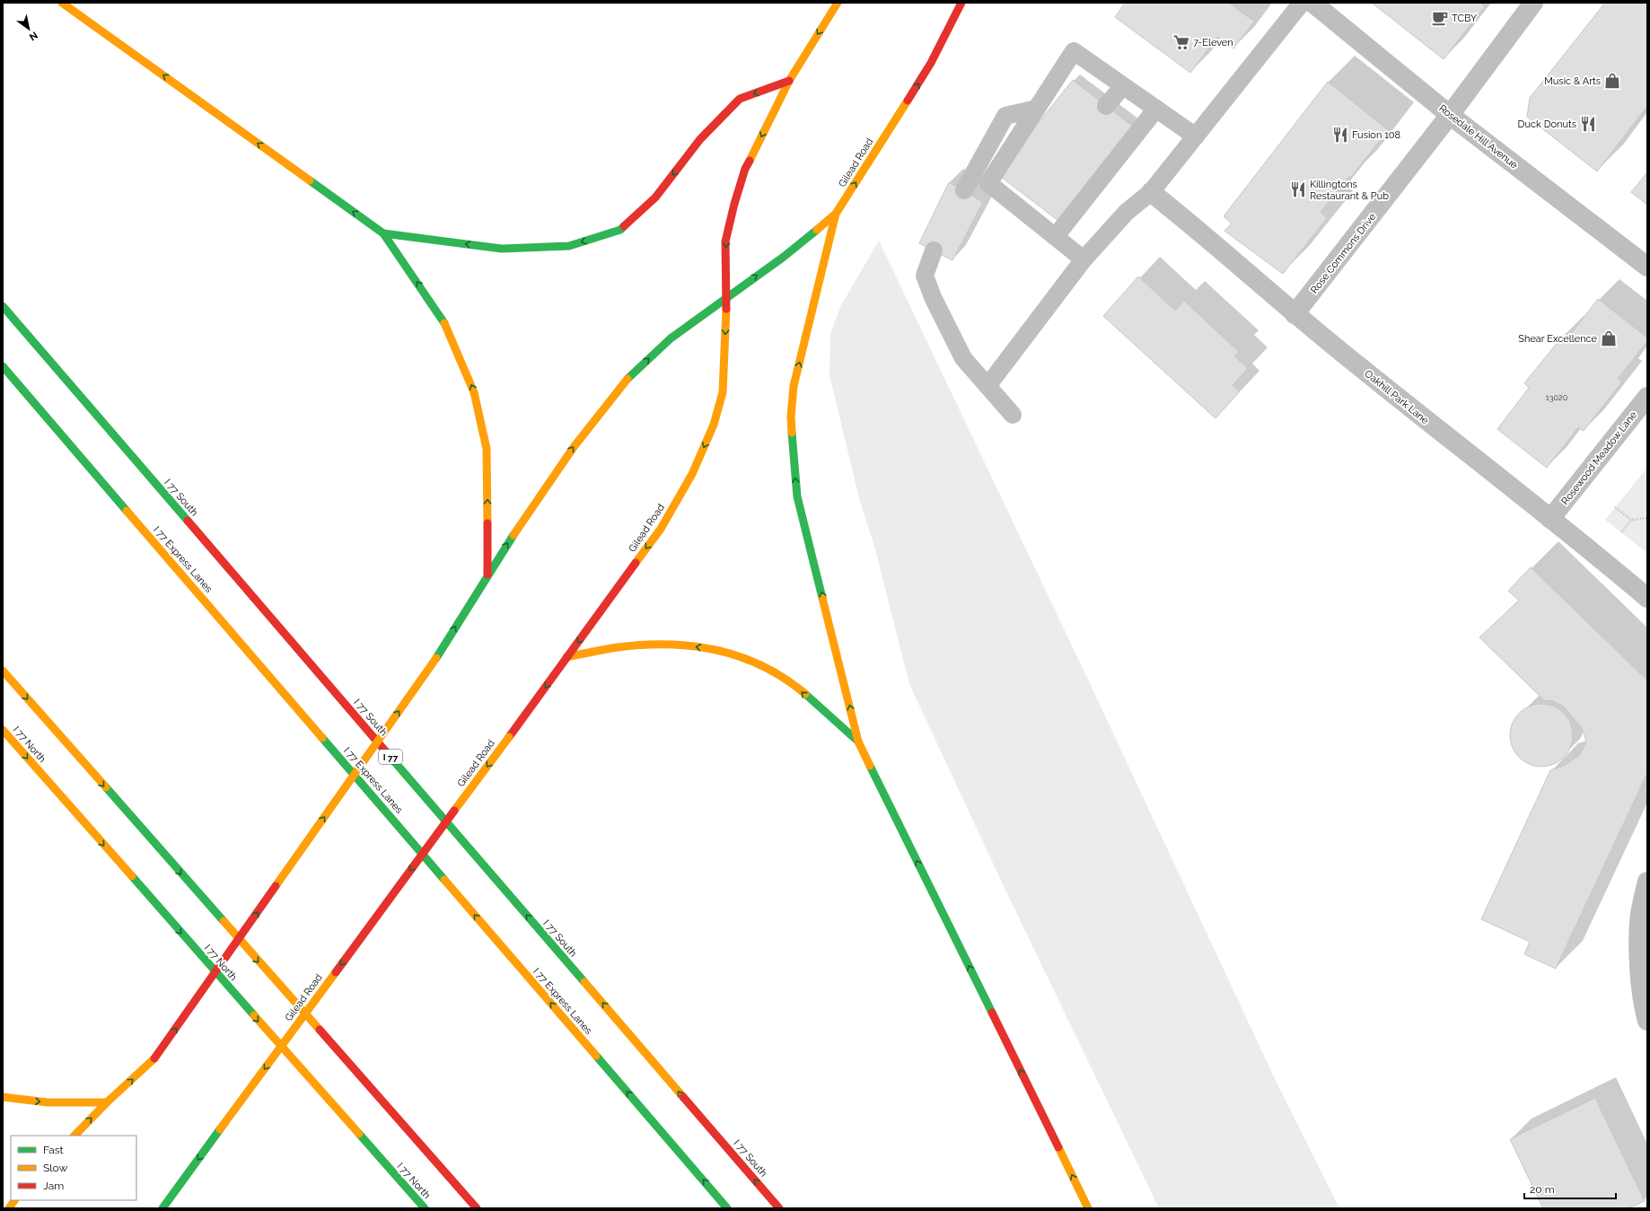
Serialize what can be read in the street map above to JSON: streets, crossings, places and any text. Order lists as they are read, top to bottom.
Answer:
{
  "streets": {
    "main road": [
      "Gilead Road",
      "I 77 South",
      "I 77 Express Lanes",
      "I 77 North",
      "I 77"
    ],
    "street": [
      "Rosedale Hill Avenue",
      "Rose Commons Drive",
      "Oakhill Park Lane",
      "Rosewood Meadow Lane"
    ]
  },
  "crossings": [
    ["Rosedale Hill Avenue", "Rose Commons Drive"],
    ["Rose Commons Drive", "Oakhill Park Lane"],
    ["Oakhill Park Lane", "Rosewood Meadow Lane"]
  ],
  "one_way": ["I 77 South", "I 77 Express Lanes"],
  "places": {
    "cafe": ["TCBY"],
    "supermarket": ["7-Eleven"],
    "shop": ["Music & Arts", "Shear Excellence"],
    "restaurant": ["Duck Donuts", "Fusion 108", "Killingtons Restaurant & Pub"]
  },
  "house_numbers": ["13020"],
  "legend": ["Fast", "Slow", "Jam"],
  "scale_bar": "20 m",
  "north": "bottom right"
}
